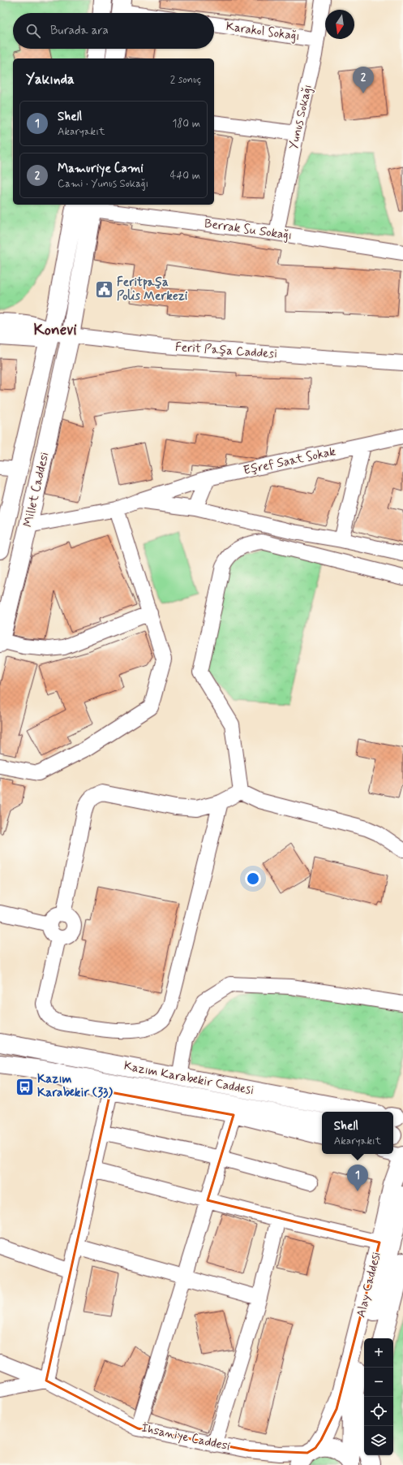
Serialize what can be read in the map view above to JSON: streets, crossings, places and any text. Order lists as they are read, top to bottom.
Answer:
{
  "streets": {
    "main road": [
      "Ferit Paşa Caddesi",
      "Millet Caddesi",
      "Kazım Karabekir Caddesi",
      "Alay Caddesi"
    ],
    "street": [
      "Karakol Sokağı",
      "Yunus Sokağı",
      "Berrak Su Sokağı",
      "Eşref Saat Sokak",
      "İhsaniye Caddesi"
    ]
  },
  "crossings": [
    ["Karakol Sokağı", "Yunus Sokağı"],
    ["Yunus Sokağı", "Berrak Su Sokağı"],
    ["Berrak Su Sokağı", "Millet Caddesi"],
    ["Ferit Paşa Caddesi", "Millet Caddesi"],
    ["Eşref Saat Sokak", "Millet Caddesi"],
    ["Alay Caddesi", "İhsaniye Caddesi"]
  ],
  "districts": ["Konevi"],
  "places": {
    "public building": ["Feritpaşa Polis Merkezi"],
    "bus stop": ["Kazım Karabekir (33)"]
  },
  "north": "bottom",
  "page": {
    "search": "Burada ara",
    "heading": ["Yakında", "2 sonuç"],
    "pins": ["2", "1"],
    "list": [
      {
        "mark": "1",
        "name": "Shell",
        "note": "Akaryakıt",
        "value": "180 m"
      },
      {
        "mark": "2",
        "name": "Mamuriye Cami",
        "note": "Cami · Yunus Sokağı",
        "value": "440 m"
      }
    ],
    "popup": ["Shell", "Akaryakıt"],
    "map_buttons": ["+", "−"]
  }
}
